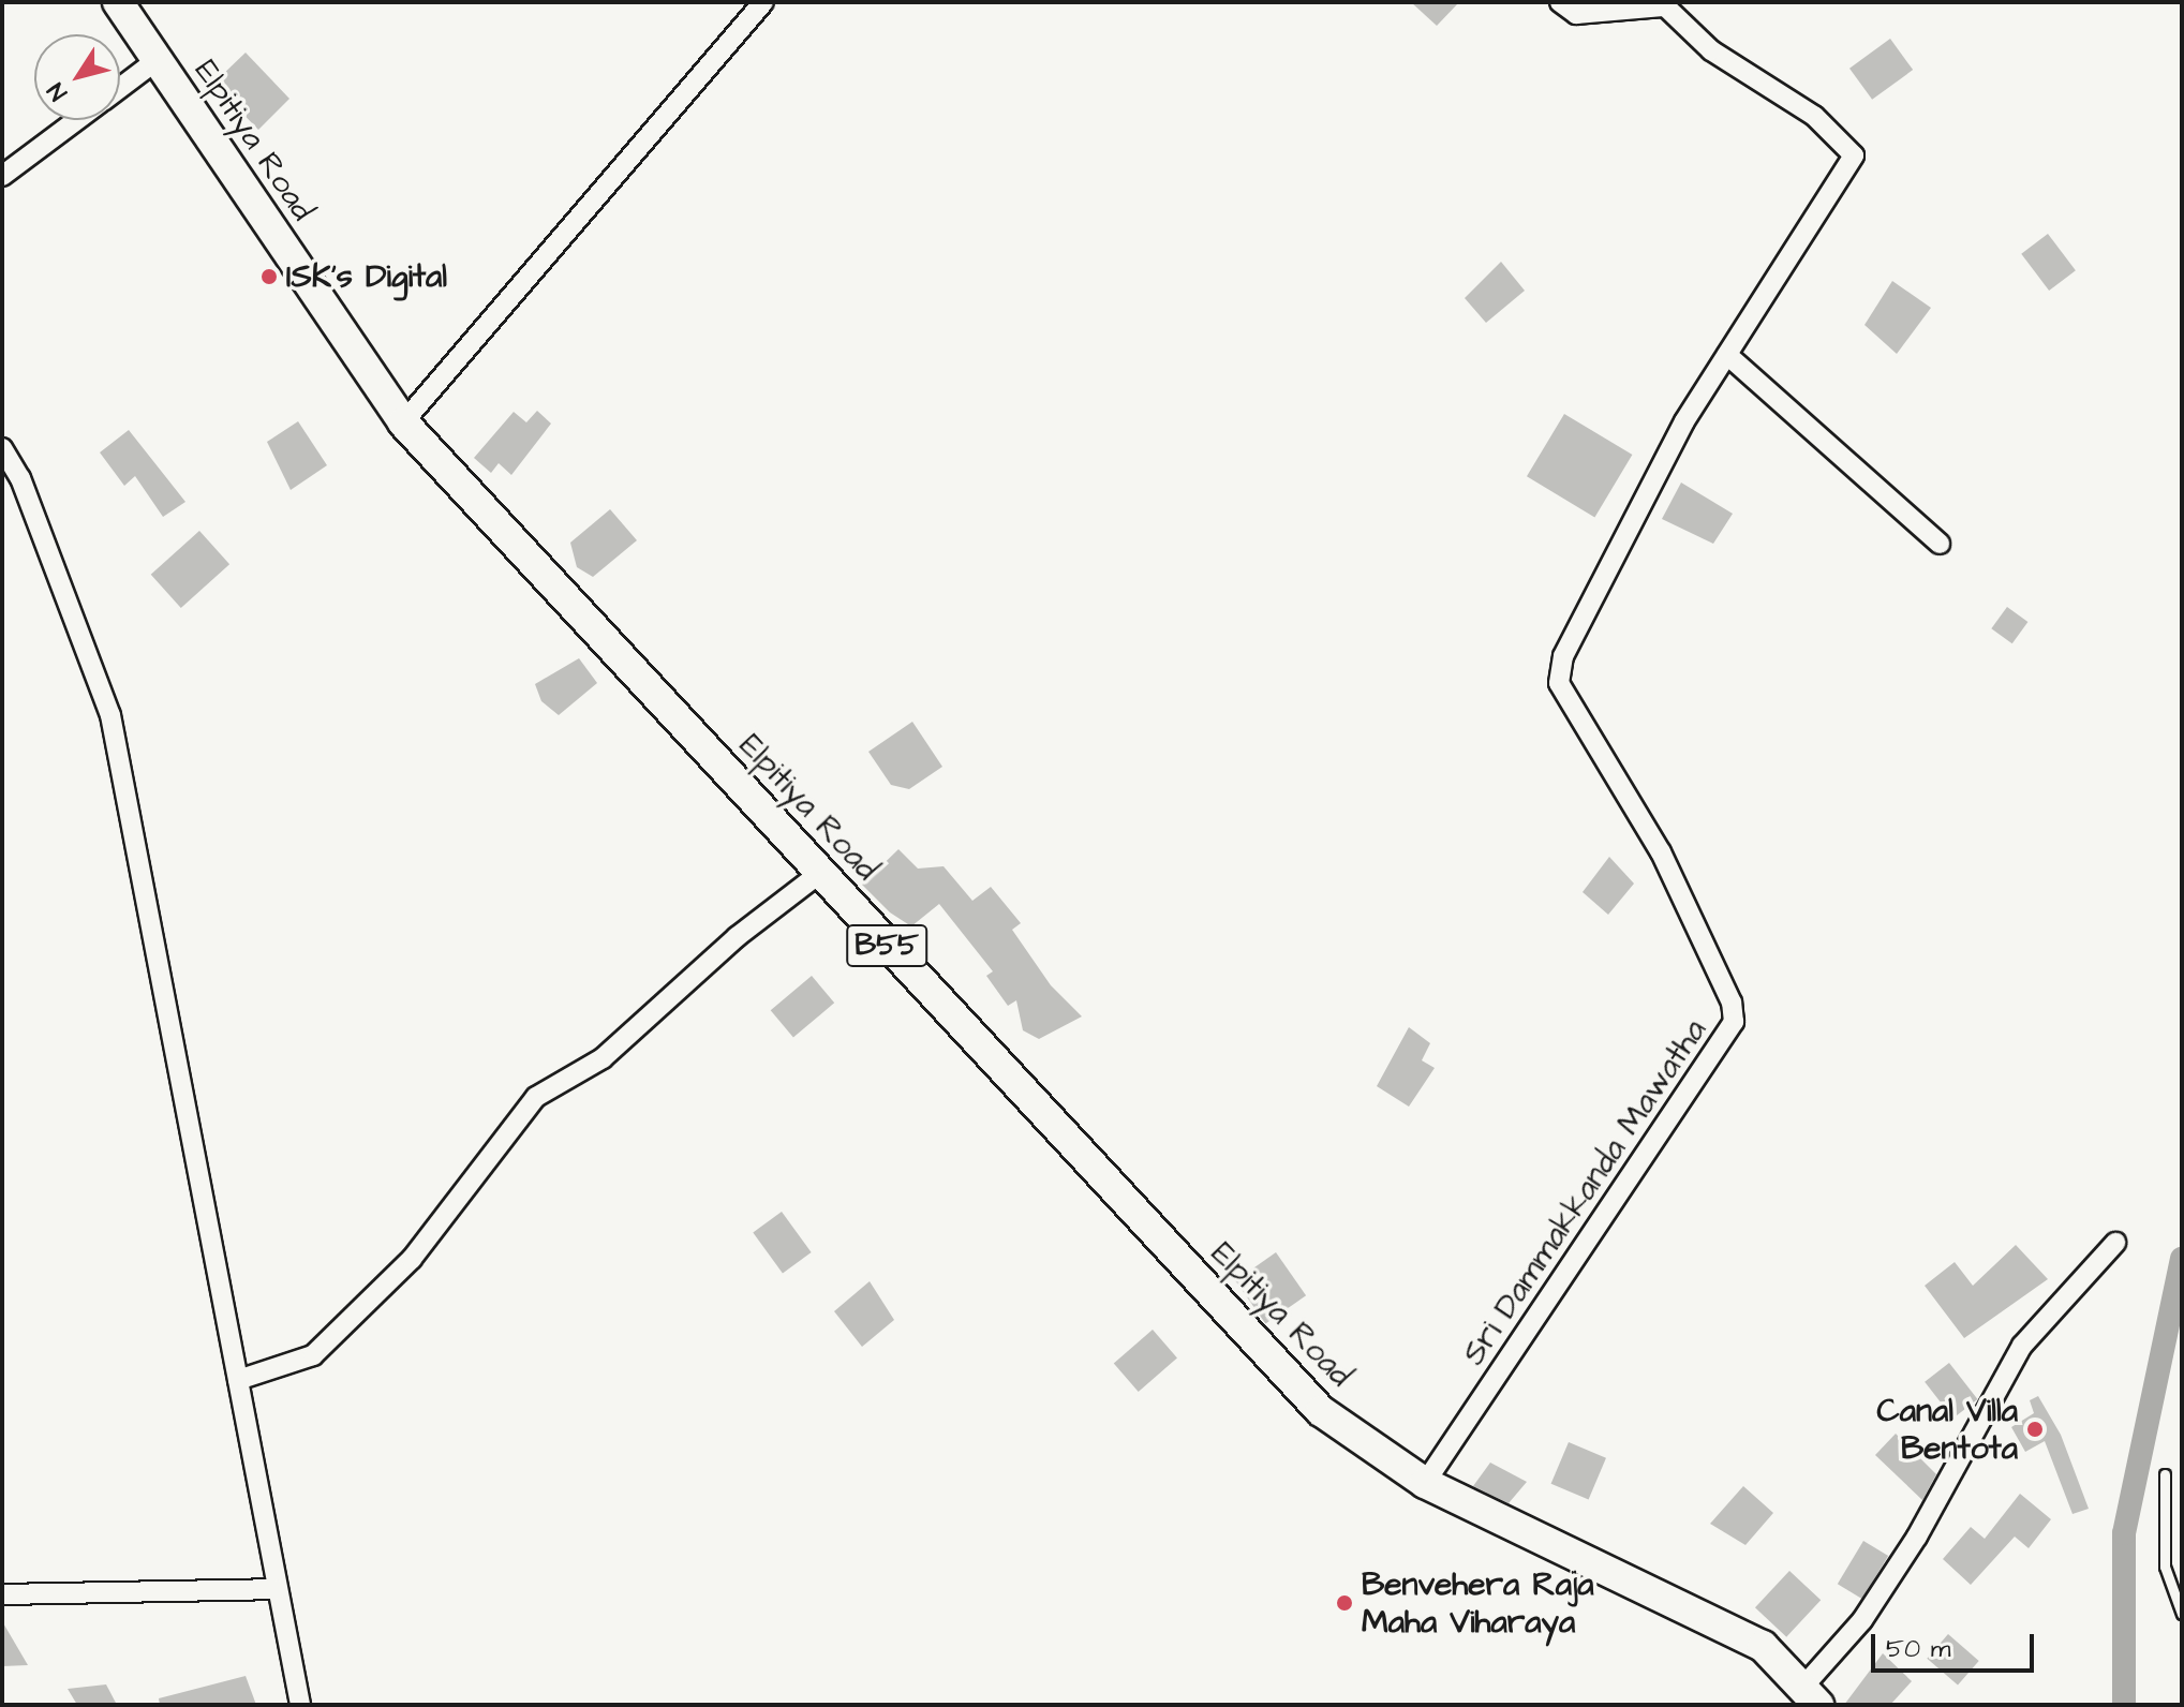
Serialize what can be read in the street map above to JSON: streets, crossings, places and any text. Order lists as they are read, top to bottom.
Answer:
{
  "streets": {
    "main road": ["Elpitiya Road", "B55"],
    "street": ["Sri Dammakkanda Mawatha"]
  },
  "crossings": [
    ["Elpitiya Road", "Sri Dammakkanda Mawatha"]
  ],
  "places": ["ISK's Digital", "Canal Villa Bentota", "Benvehera Raja Maha Viharaya"],
  "scale_bar": "50 m",
  "north": "bottom left"
}
